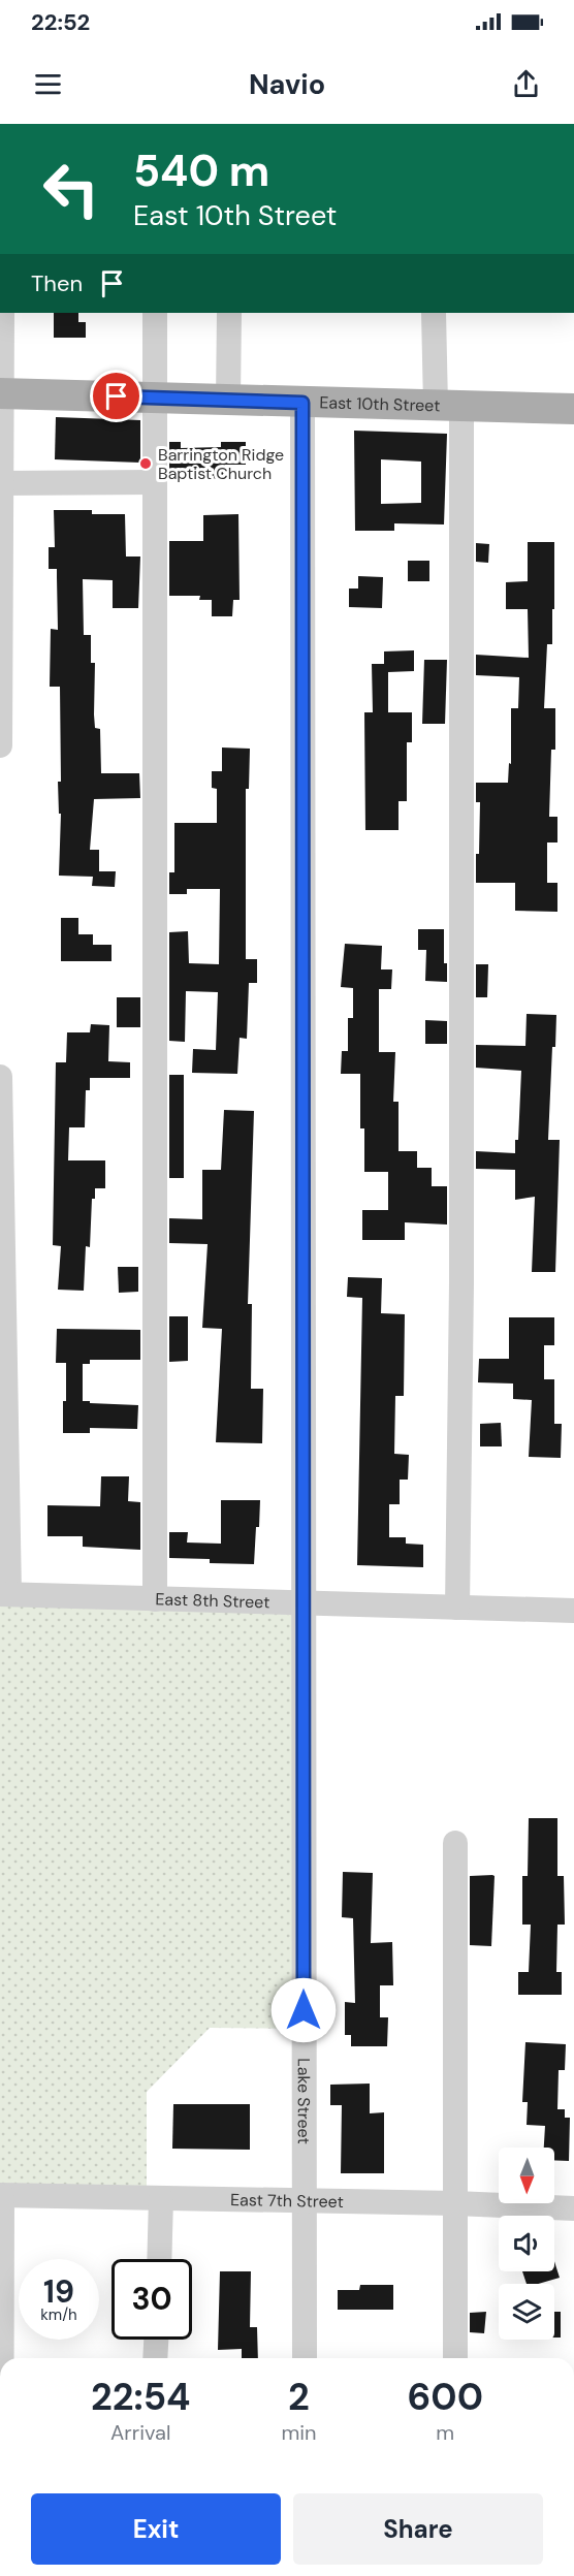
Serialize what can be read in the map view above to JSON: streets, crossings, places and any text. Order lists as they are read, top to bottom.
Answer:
{
  "streets": {
    "main road": ["East 10th Street"],
    "street": ["East 8th Street", "Lake Street", "East 7th Street"]
  },
  "crossings": [
    ["East 10th Street", "Lake Street"],
    ["East 8th Street", "Lake Street"],
    ["Lake Street", "East 7th Street"]
  ],
  "places": ["Barrington Ridge Baptist Church"],
  "north": "bottom",
  "page": {
    "status": "22:52",
    "header": "Navio",
    "turn": ["540 m", "East 10th Street"],
    "then": "Then",
    "speed": "19 km/h",
    "limit": "30",
    "eta": [
      "22:54",
      "Arrival",
      "2",
      "min",
      "600",
      "m"
    ],
    "buttons": ["Exit", "Share"]
  }
}
